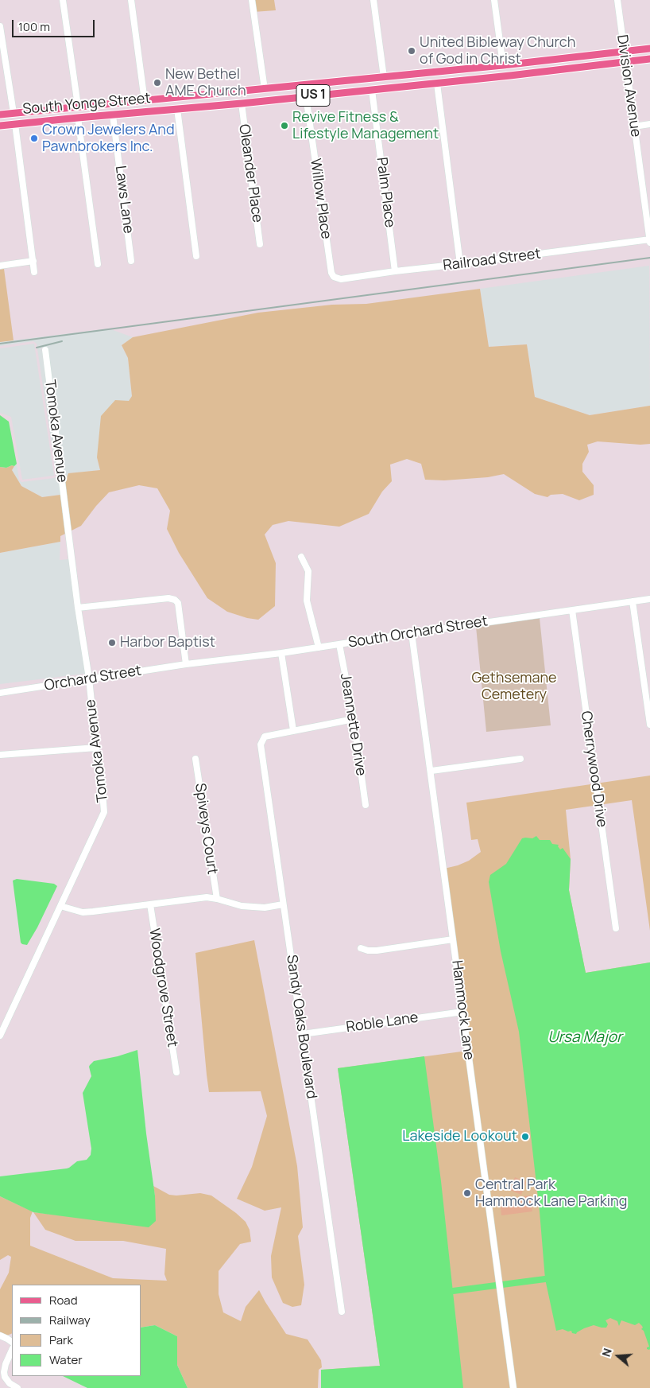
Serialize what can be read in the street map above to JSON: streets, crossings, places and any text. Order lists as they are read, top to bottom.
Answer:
{
  "streets": {
    "main road": ["US 1", "South Yonge Street"],
    "street": [
      "Division Avenue",
      "Oleander Place",
      "Palm Place",
      "Willow Place",
      "Laws Lane",
      "Railroad Street",
      "Tomoka Avenue",
      "South Orchard Street",
      "Orchard Street",
      "Jeannette Drive",
      "Cherrywood Drive",
      "Spiveys Court",
      "Woodgrove Street",
      "Hammock Lane",
      "Roble Lane",
      "Sandy Oaks Boulevard"
    ]
  },
  "crossings": [
    ["Division Avenue", "South Yonge Street"],
    ["Division Avenue", "Railroad Street"],
    ["US 1", "South Yonge Street"],
    ["South Yonge Street", "Oleander Place"],
    ["South Yonge Street", "Palm Place"],
    ["South Yonge Street", "Willow Place"],
    ["South Yonge Street", "Laws Lane"],
    ["Palm Place", "Railroad Street"],
    ["Willow Place", "Railroad Street"],
    ["Tomoka Avenue", "Orchard Street"],
    ["South Orchard Street", "Orchard Street"],
    ["South Orchard Street", "Jeannette Drive"],
    ["South Orchard Street", "Cherrywood Drive"],
    ["South Orchard Street", "Hammock Lane"],
    ["Hammock Lane", "Roble Lane"],
    ["Roble Lane", "Sandy Oaks Boulevard"]
  ],
  "water": ["Ursa Major"],
  "parks": ["Gethsemane Cemetery"],
  "places": [
    "United Bibleway Church of God in Christ",
    "New Bethel AME Church",
    "Revive Fitness & Lifestyle Management",
    "Crown Jewelers And Pawnbrokers Inc.",
    "Harbor Baptist",
    "Lakeside Lookout",
    "Central Park Hammock Lane Parking"
  ],
  "legend": [
    "Road",
    "Railway",
    "Park",
    "Water"
  ],
  "scale_bar": "100 m",
  "north": "left"
}
